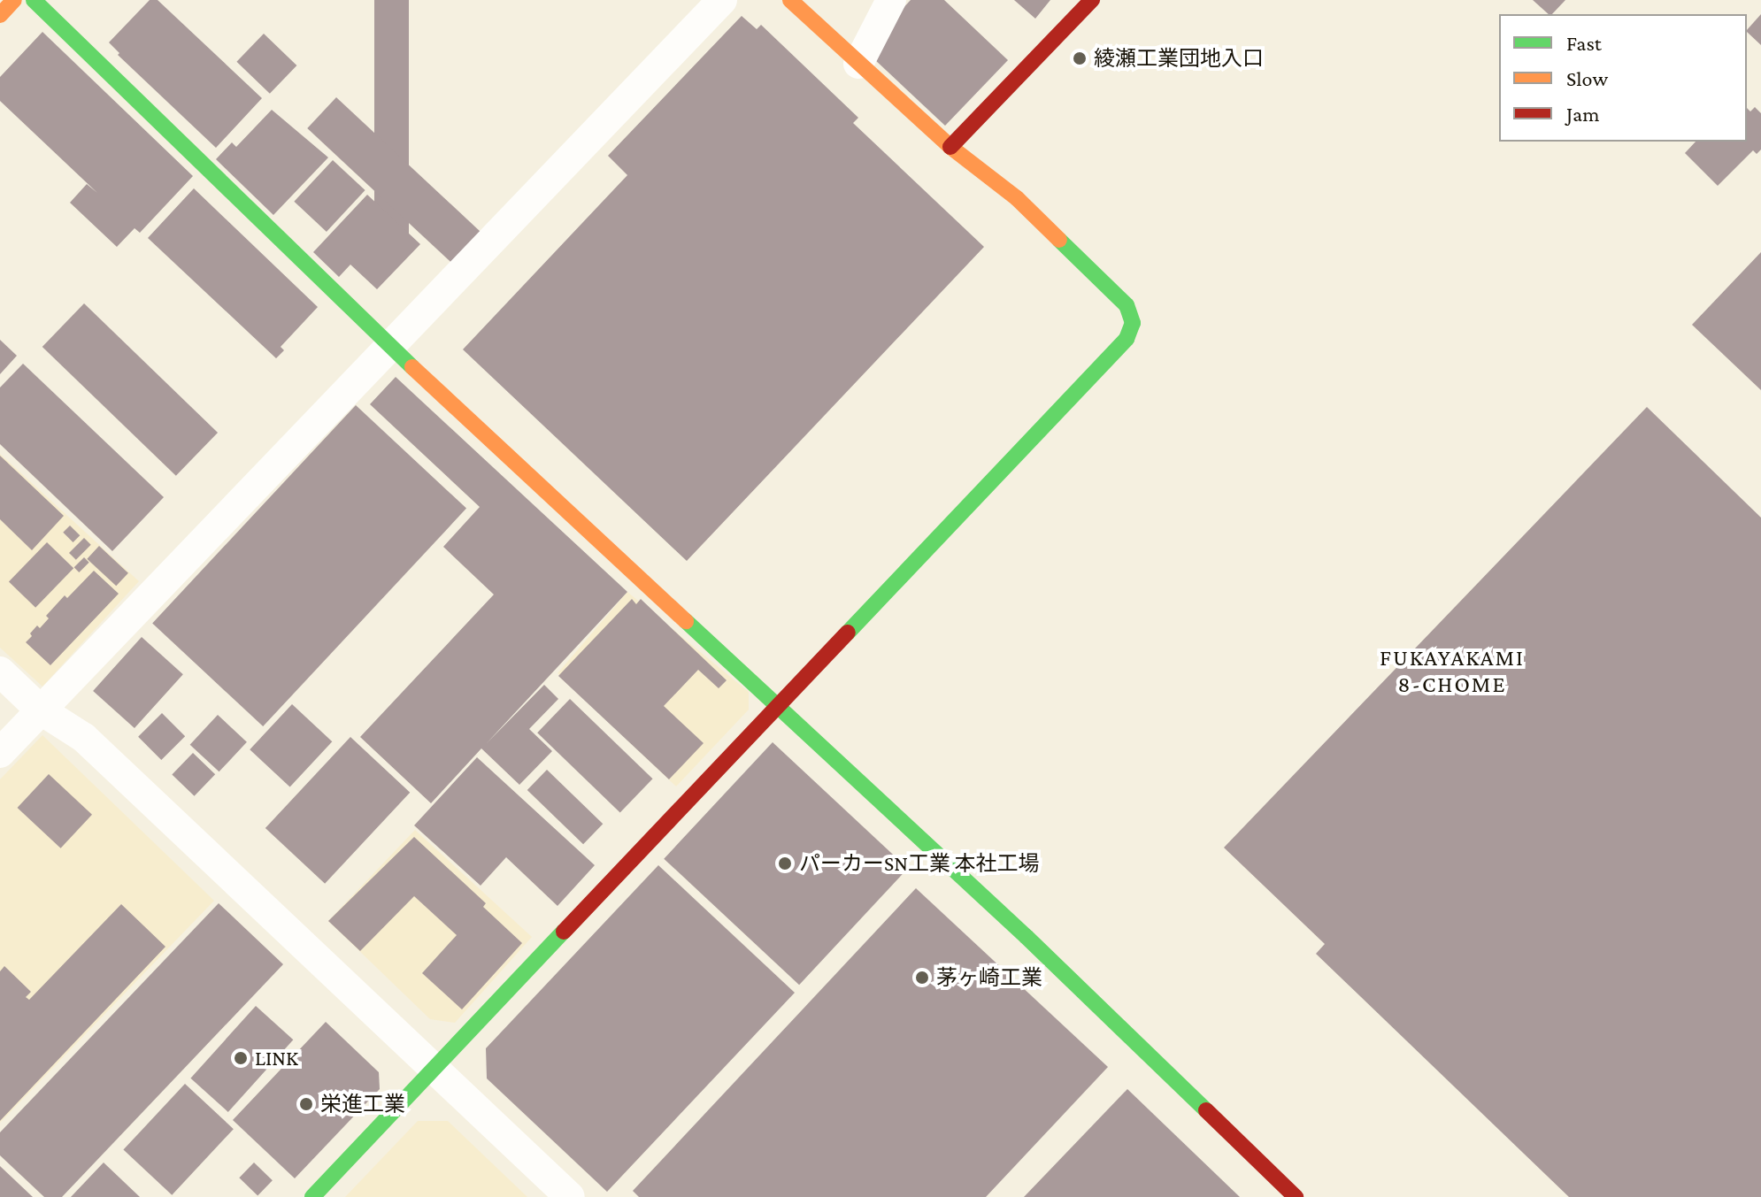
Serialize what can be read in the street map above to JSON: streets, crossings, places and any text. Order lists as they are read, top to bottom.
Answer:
{
  "districts": ["FUKAYAKAMI 8-CHOME"],
  "places": [
    "綾瀬工業団地入口",
    "パーカーSN工業 本社工場",
    "茅ヶ崎工業",
    "LINK",
    "栄進工業"
  ],
  "legend": ["Fast", "Slow", "Jam"]
}
